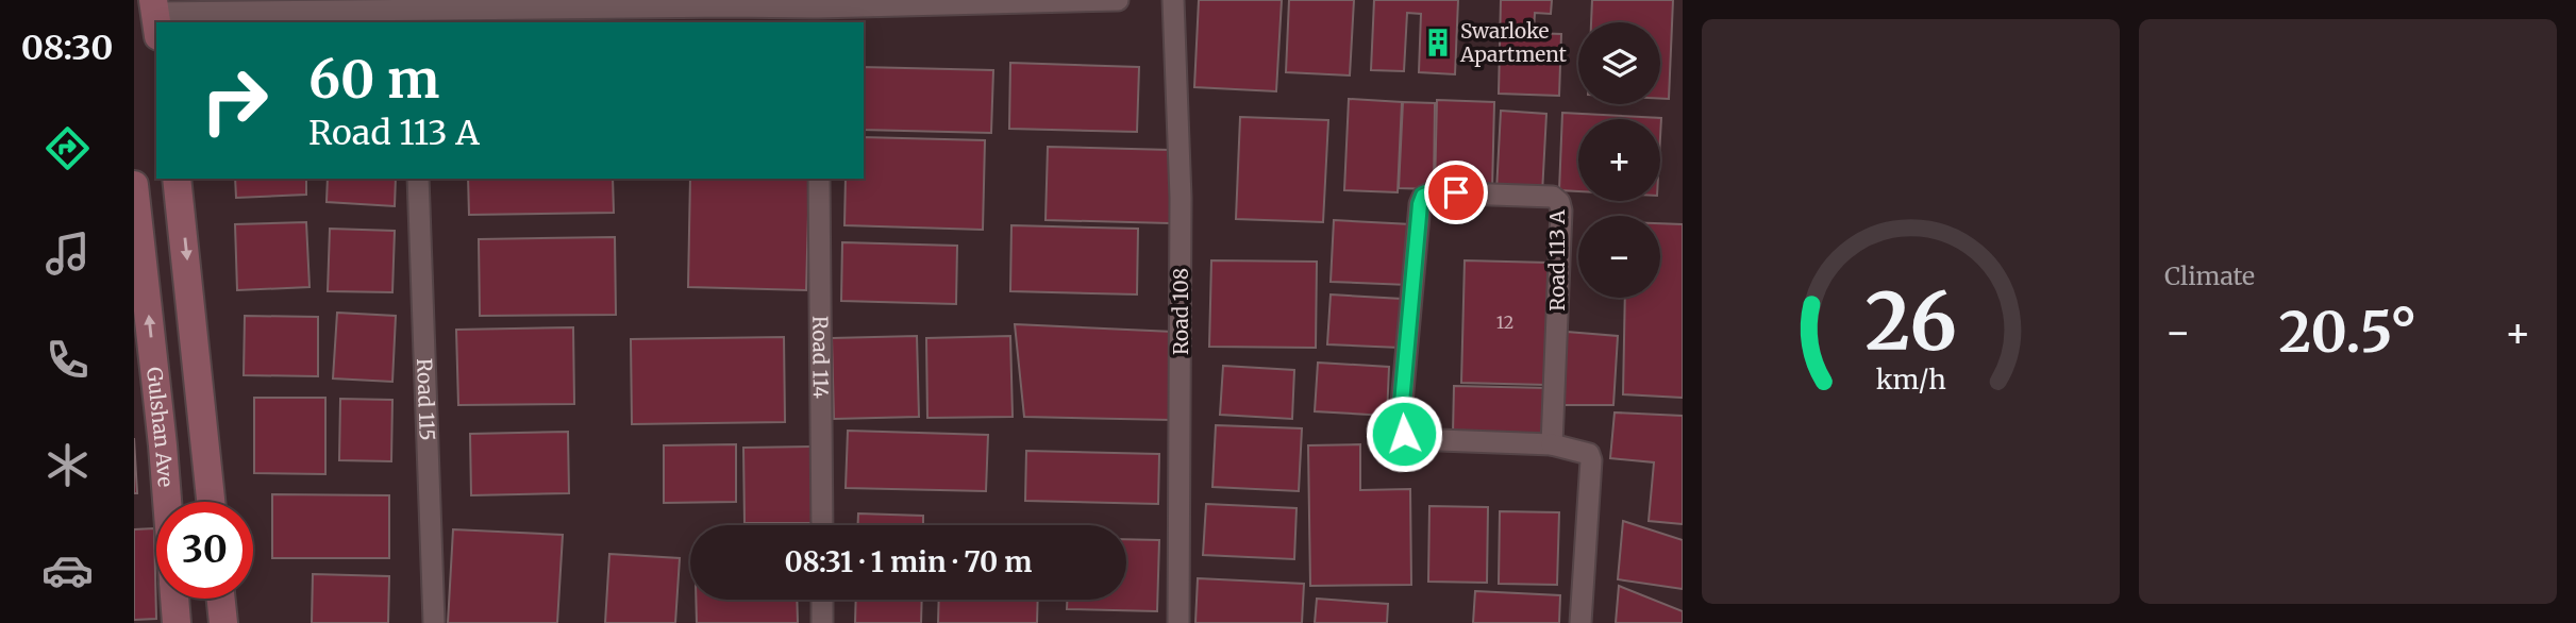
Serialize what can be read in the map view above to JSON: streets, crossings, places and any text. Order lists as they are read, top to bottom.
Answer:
{
  "streets": {
    "main road": ["Gulshan Ave"],
    "street": [
      "Road 113 A",
      "Road 108",
      "Road 114",
      "Road 115"
    ]
  },
  "places": {
    "building": ["Swarloke Apartment"]
  },
  "house_numbers": ["12"],
  "page": {
    "tabs": "08:30",
    "tile": "Climate",
    "map_buttons": ["+", "−"],
    "turn": ["60 m", "Road 113 A"],
    "heat": ["−", "20.5°", "+"],
    "limit": "30",
    "trip": "08:31 · 1 min · 70 m",
    "gauge": ["26", "km/h"]
  }
}
